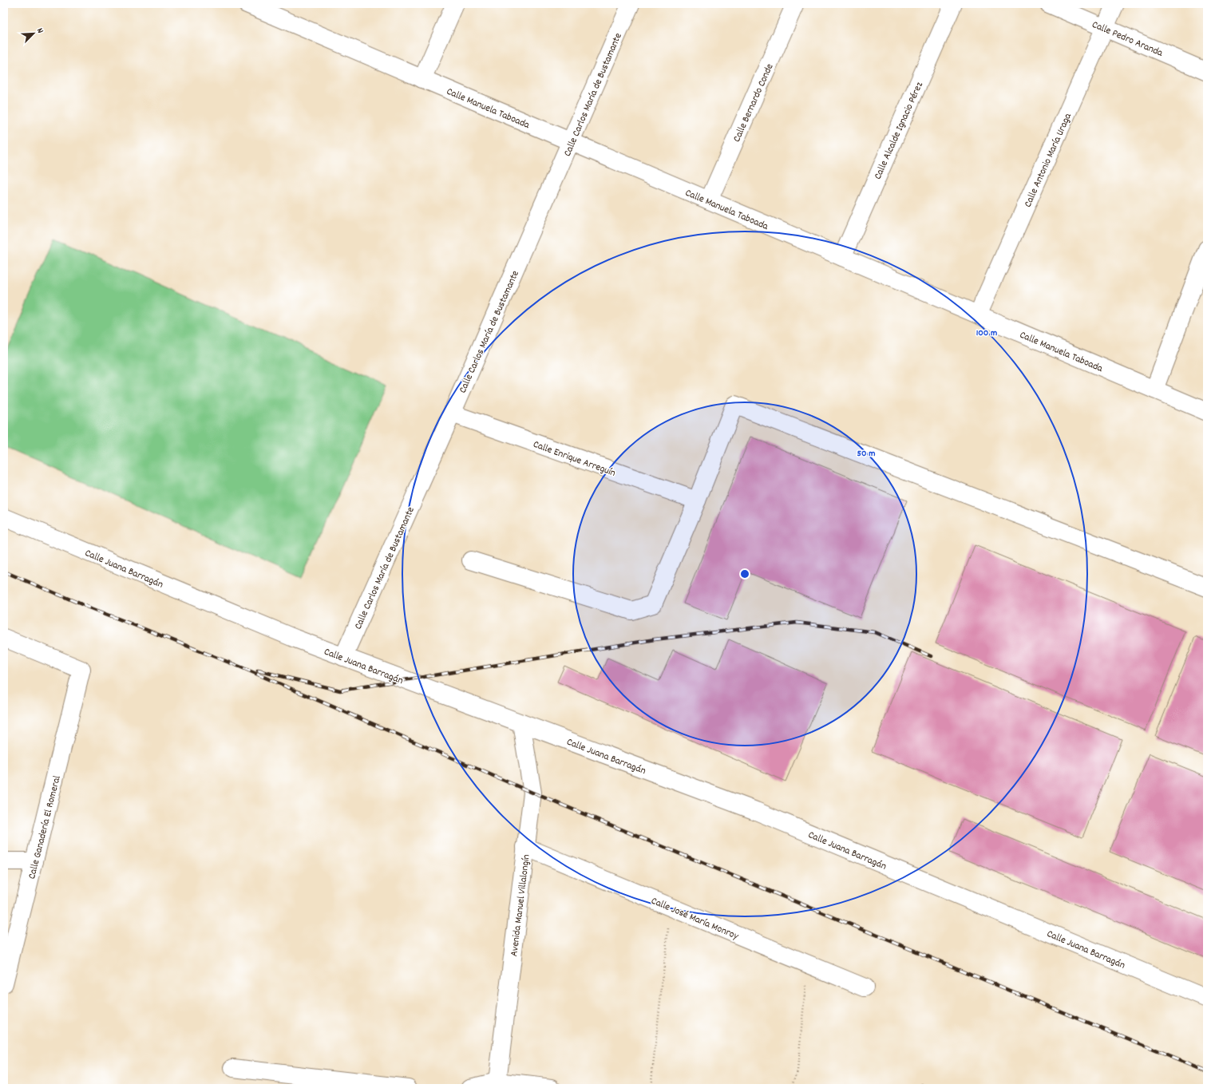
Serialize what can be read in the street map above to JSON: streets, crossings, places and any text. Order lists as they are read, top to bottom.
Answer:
{
  "streets": {
    "street": [
      "Calle Pedro Aranda",
      "Calle Carlos María de Bustamante",
      "Calle Bernardo Conde",
      "Calle Manuela Taboada",
      "Calle Alcalde Ignacio Pérez",
      "Calle Antonio María Uraga",
      "Calle Enrique Arreguín",
      "Calle Juana Barragán",
      "Calle Ganadería El Romeral",
      "Avenida Manuel Villalongín",
      "Calle José María Monroy"
    ]
  },
  "crossings": [
    ["Calle Pedro Aranda", "Calle Antonio María Uraga"],
    ["Calle Carlos María de Bustamante", "Calle Manuela Taboada"],
    ["Calle Carlos María de Bustamante", "Calle Enrique Arreguín"],
    ["Calle Carlos María de Bustamante", "Calle Juana Barragán"],
    ["Calle Bernardo Conde", "Calle Manuela Taboada"],
    ["Calle Manuela Taboada", "Calle Alcalde Ignacio Pérez"],
    ["Calle Manuela Taboada", "Calle Antonio María Uraga"],
    ["Calle Juana Barragán", "Avenida Manuel Villalongín"],
    ["Avenida Manuel Villalongín", "Calle José María Monroy"]
  ],
  "north": "top right",
  "rings": ["100 m", "50 m"]
}
